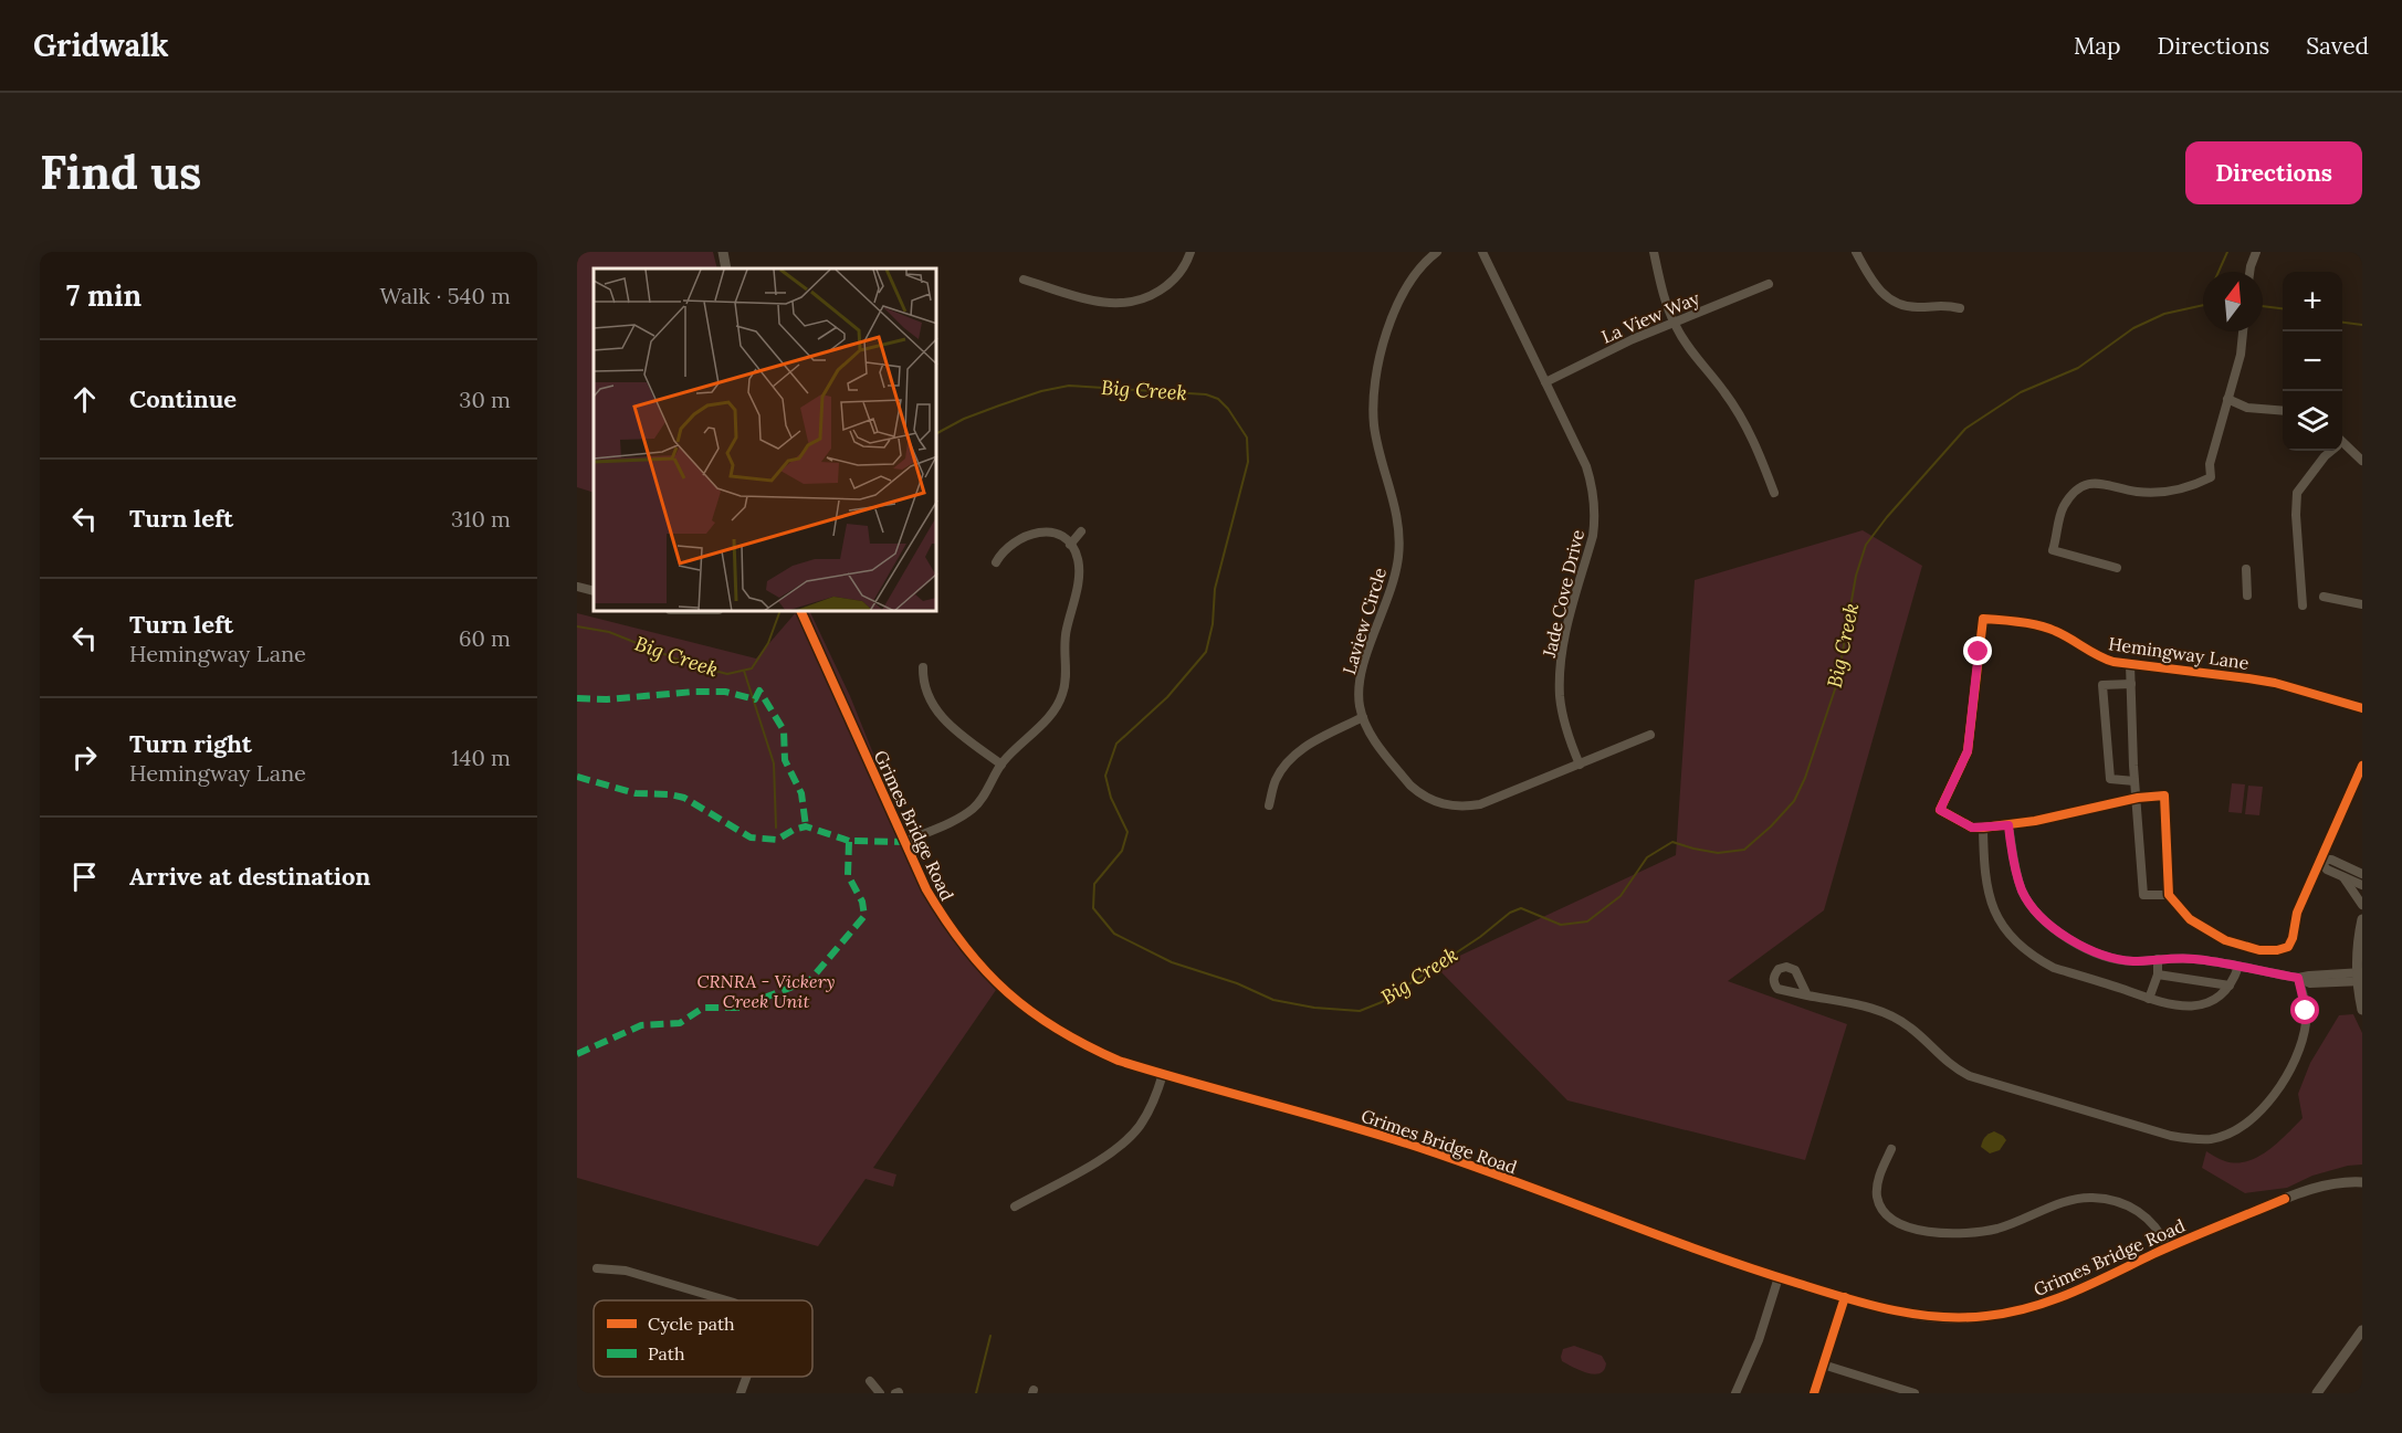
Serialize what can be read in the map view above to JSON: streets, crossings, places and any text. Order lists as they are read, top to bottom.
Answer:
{
  "streets": {
    "street": [
      "La View Way",
      "Jade Cove Drive",
      "Laview Circle",
      "Hemingway Lane",
      "Grimes Bridge Road"
    ]
  },
  "crossings": [
    ["La View Way", "Jade Cove Drive"],
    ["Jade Cove Drive", "Laview Circle"]
  ],
  "water": ["Big Creek"],
  "parks": ["CRNRA - Vickery Creek Unit"],
  "legend": ["Cycle path", "Path"],
  "north": "top",
  "page": {
    "header": "Gridwalk",
    "nav": ["Map", "Directions", "Saved"],
    "buttons": "Directions",
    "title": "Find us",
    "heading": ["7 min", "Walk · 540 m"],
    "map_buttons": ["+", "−"],
    "list": [
      ["Continue", "30 m"],
      ["Turn left", "310 m"],
      ["Turn left", "Hemingway Lane", "60 m"],
      ["Turn right", "Hemingway Lane", "140 m"],
      "Arrive at destination"
    ]
  }
}
